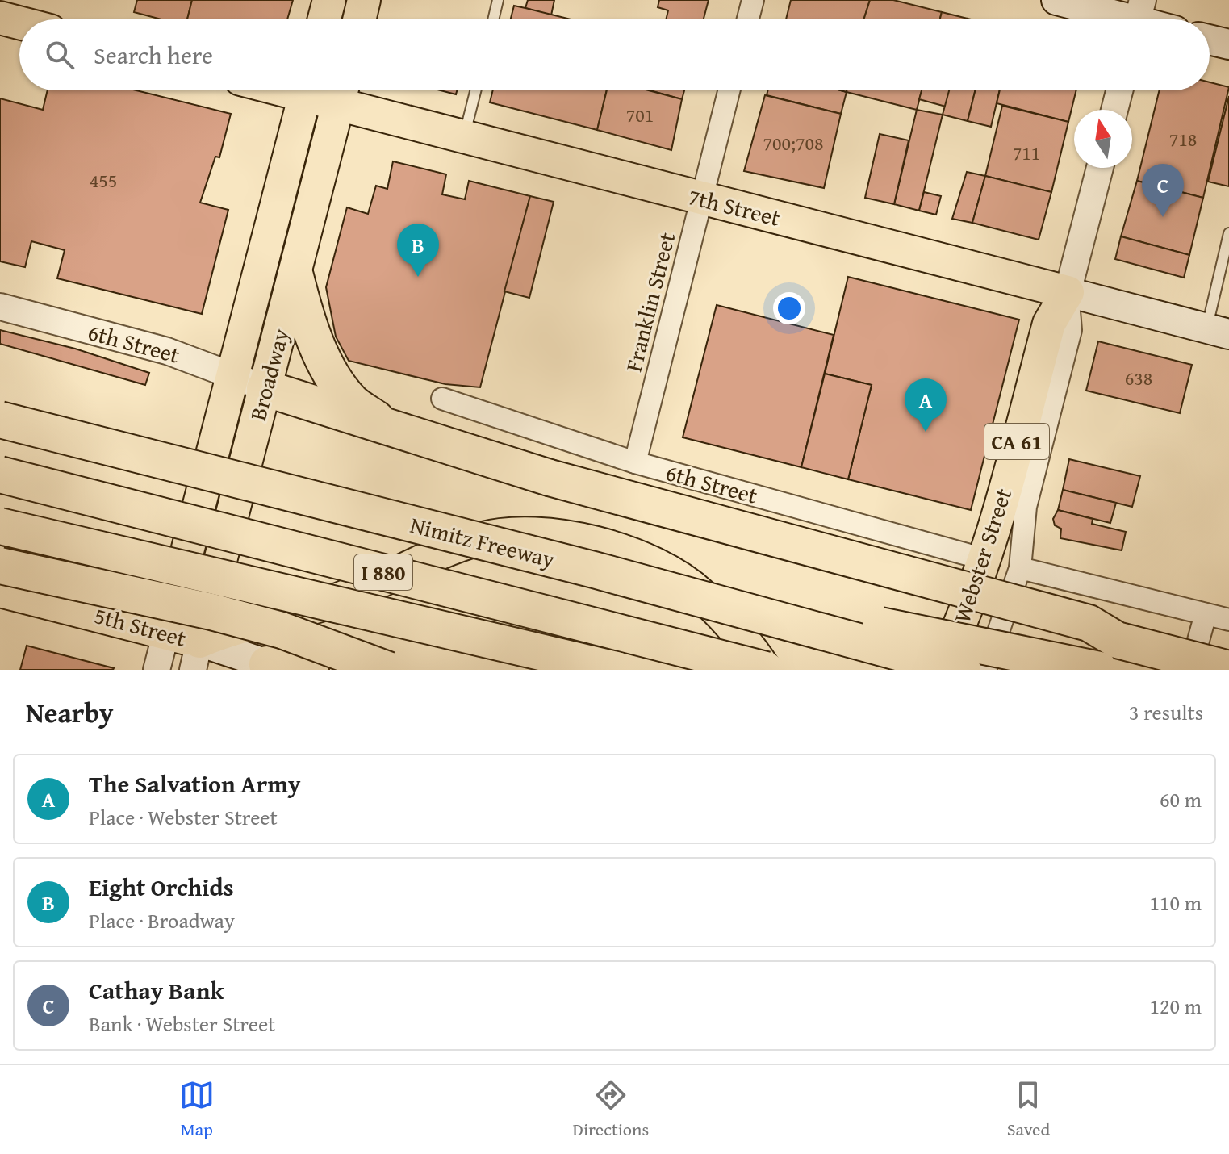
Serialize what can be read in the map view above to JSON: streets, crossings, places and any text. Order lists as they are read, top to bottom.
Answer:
{
  "streets": {
    "highway": ["Nimitz Freeway", "I 880"],
    "main road": [
      "7th Street",
      "Broadway",
      "CA 61",
      "Webster Street",
      "5th Street"
    ],
    "street": ["Franklin Street", "6th Street"]
  },
  "crossings": [
    ["7th Street", "Franklin Street"],
    ["7th Street", "Broadway"],
    ["7th Street", "Webster Street"],
    ["Franklin Street", "6th Street"],
    ["6th Street", "Broadway"],
    ["6th Street", "Webster Street"],
    ["Broadway", "5th Street"]
  ],
  "house_numbers": [
    "701",
    "718",
    "700;708",
    "711",
    "455",
    "638"
  ],
  "north": "top",
  "page": {
    "search": "Search here",
    "pins": ["C", "B", "A"],
    "heading": ["Nearby", "3 results"],
    "list": [
      {
        "mark": "A",
        "name": "The Salvation Army",
        "note": "Place · Webster Street",
        "value": "60 m"
      },
      {
        "mark": "B",
        "name": "Eight Orchids",
        "note": "Place · Broadway",
        "value": "110 m"
      },
      {
        "mark": "C",
        "name": "Cathay Bank",
        "note": "Bank · Webster Street",
        "value": "120 m"
      }
    ],
    "nav": ["Map", "Directions", "Saved"]
  }
}
